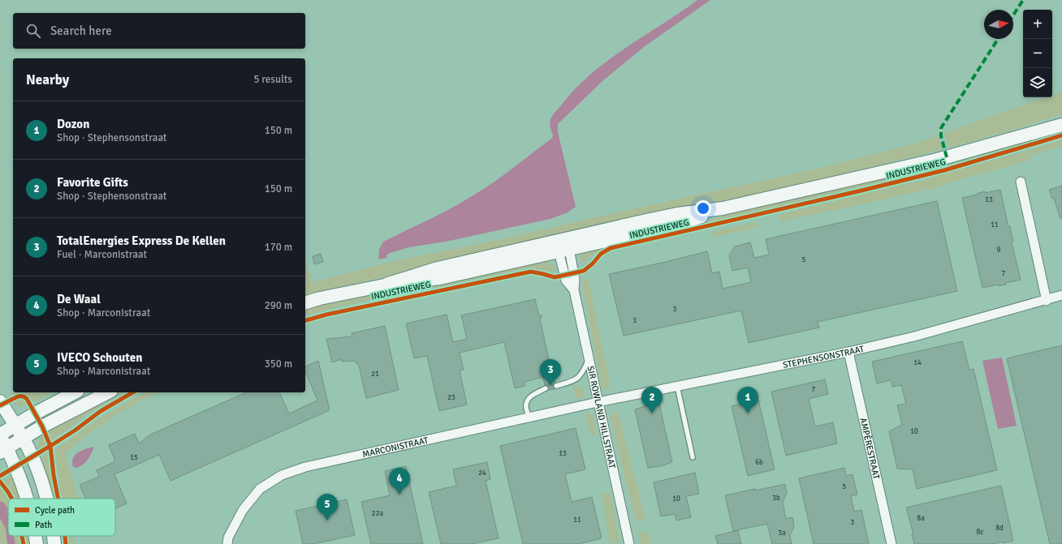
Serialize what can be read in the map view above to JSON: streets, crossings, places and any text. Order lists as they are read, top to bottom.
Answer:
{
  "streets": {
    "main road": ["INDUSTRIEWEG"],
    "street": [
      "STEPHENSONSTRAAT",
      "SIR ROWLAND HILLSTRAAT",
      "MARCONISTRAAT",
      "AMPÈRESTRAAT"
    ]
  },
  "crossings": [
    ["INDUSTRIEWEG", "SIR ROWLAND HILLSTRAAT"],
    ["STEPHENSONSTRAAT", "SIR ROWLAND HILLSTRAAT"],
    ["STEPHENSONSTRAAT", "MARCONISTRAAT"],
    ["STEPHENSONSTRAAT", "AMPÈRESTRAAT"],
    ["SIR ROWLAND HILLSTRAAT", "MARCONISTRAAT"]
  ],
  "house_numbers": [
    "13",
    "11",
    "9",
    "5",
    "7",
    "3",
    "1",
    "14",
    "21",
    "7",
    "23",
    "10",
    "13",
    "15",
    "6b",
    "24",
    "5",
    "3b",
    "10",
    "22a",
    "8a",
    "11",
    "3",
    "8d",
    "8c",
    "3a"
  ],
  "legend": ["Cycle path", "Path"],
  "north": "right",
  "page": {
    "map_buttons": ["+", "−"],
    "search": "Search here",
    "heading": ["Nearby", "5 results"],
    "list": [
      {
        "mark": "1",
        "name": "Dozon",
        "note": "Shop · Stephensonstraat",
        "value": "150 m"
      },
      {
        "mark": "2",
        "name": "Favorite Gifts",
        "note": "Shop · Stephensonstraat",
        "value": "150 m"
      },
      {
        "mark": "3",
        "name": "TotalEnergies Express De Kellen",
        "note": "Fuel · Marconistraat",
        "value": "170 m"
      },
      {
        "mark": "4",
        "name": "De Waal",
        "note": "Shop · Marconistraat",
        "value": "290 m"
      },
      {
        "mark": "5",
        "name": "IVECO Schouten",
        "note": "Shop · Marconistraat",
        "value": "350 m"
      }
    ],
    "pins": [
      "3",
      "1",
      "2",
      "4",
      "5"
    ]
  }
}
